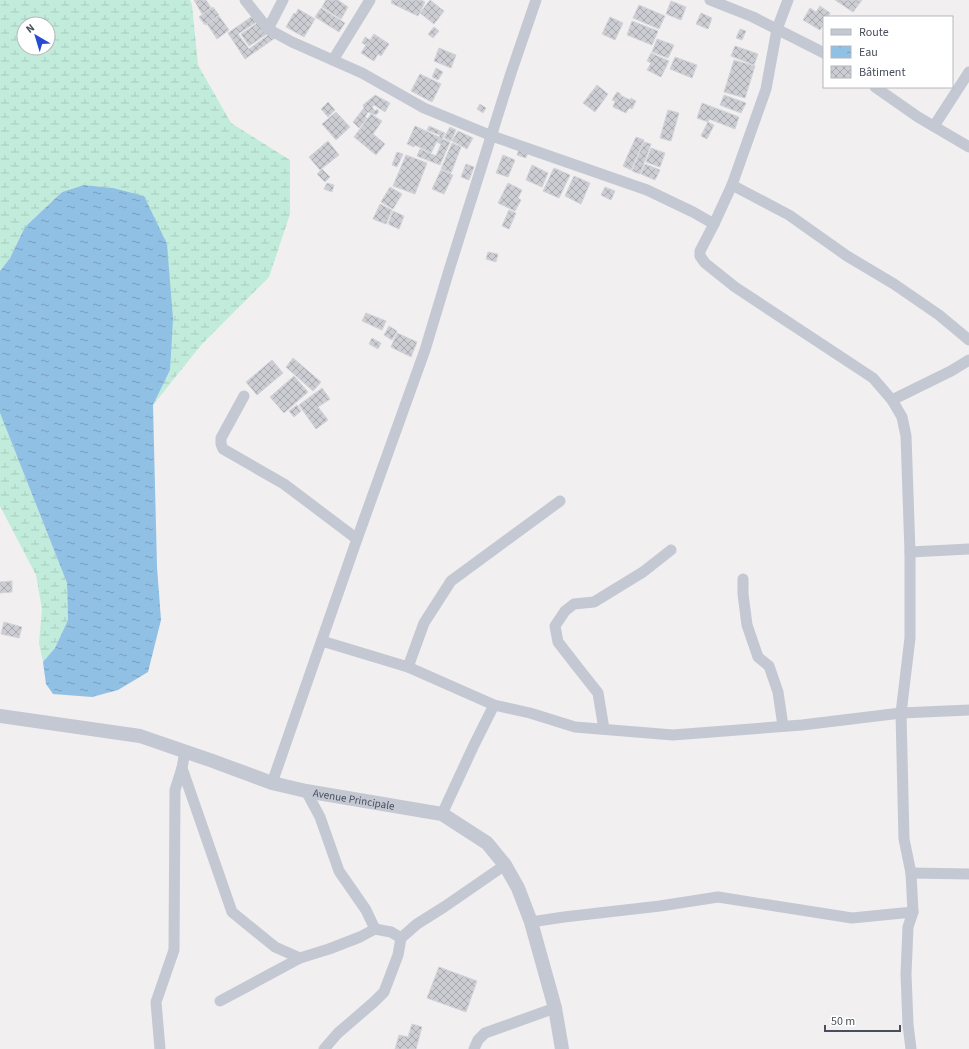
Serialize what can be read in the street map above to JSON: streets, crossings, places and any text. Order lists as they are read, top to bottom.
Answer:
{
  "streets": {
    "street": ["Avenue Principale"]
  },
  "legend": ["Route", "Eau", "Bâtiment"],
  "scale_bar": "50 m",
  "north": "top left"
}
